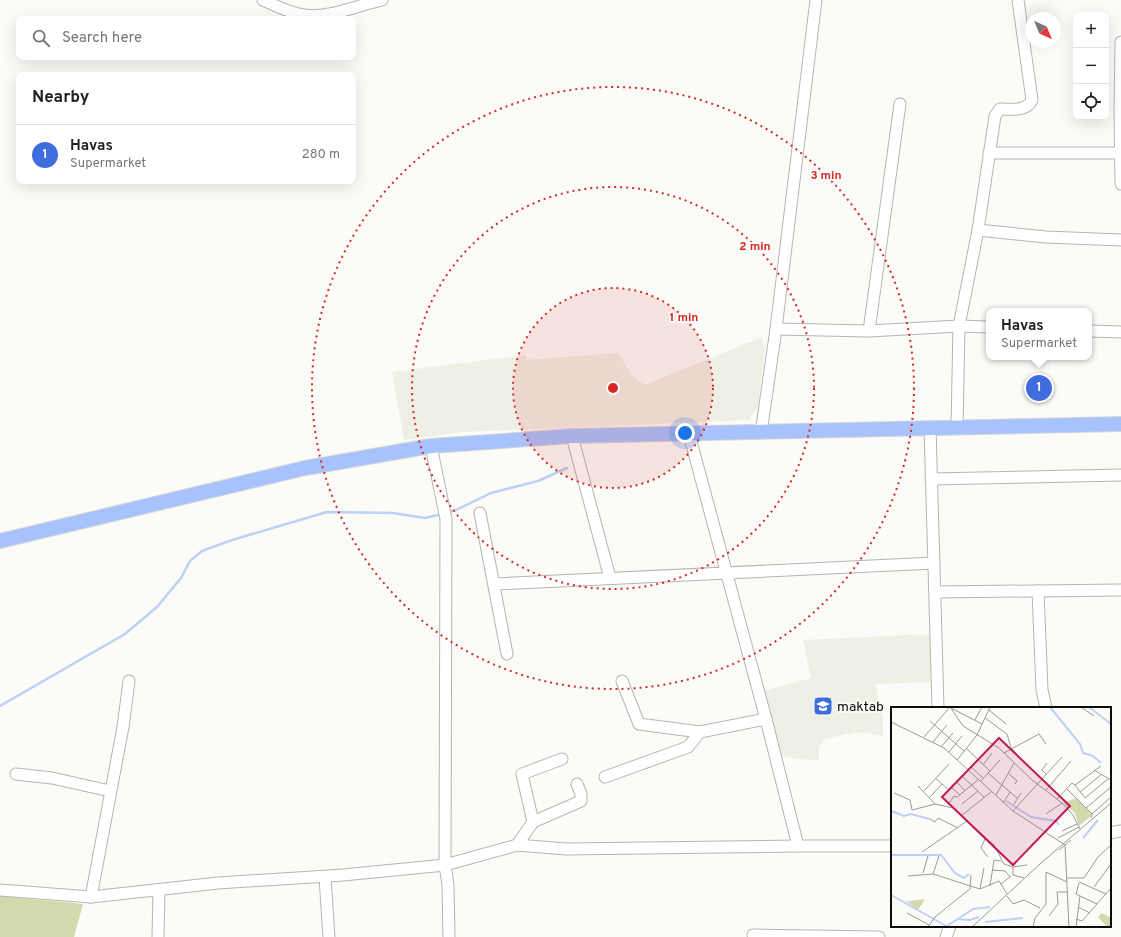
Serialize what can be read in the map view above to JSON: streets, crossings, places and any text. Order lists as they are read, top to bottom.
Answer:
{
  "places": {
    "school or university": ["maktab"]
  },
  "north": "bottom right",
  "page": {
    "map_buttons": ["+", "−"],
    "search": "Search here",
    "heading": "Nearby",
    "list": [
      {
        "mark": "1",
        "name": "Havas",
        "note": "Supermarket",
        "value": "280 m"
      }
    ],
    "popup": ["Havas", "Supermarket"],
    "pins": "1"
  },
  "rings": ["3 min", "2 min", "1 min"]
}
